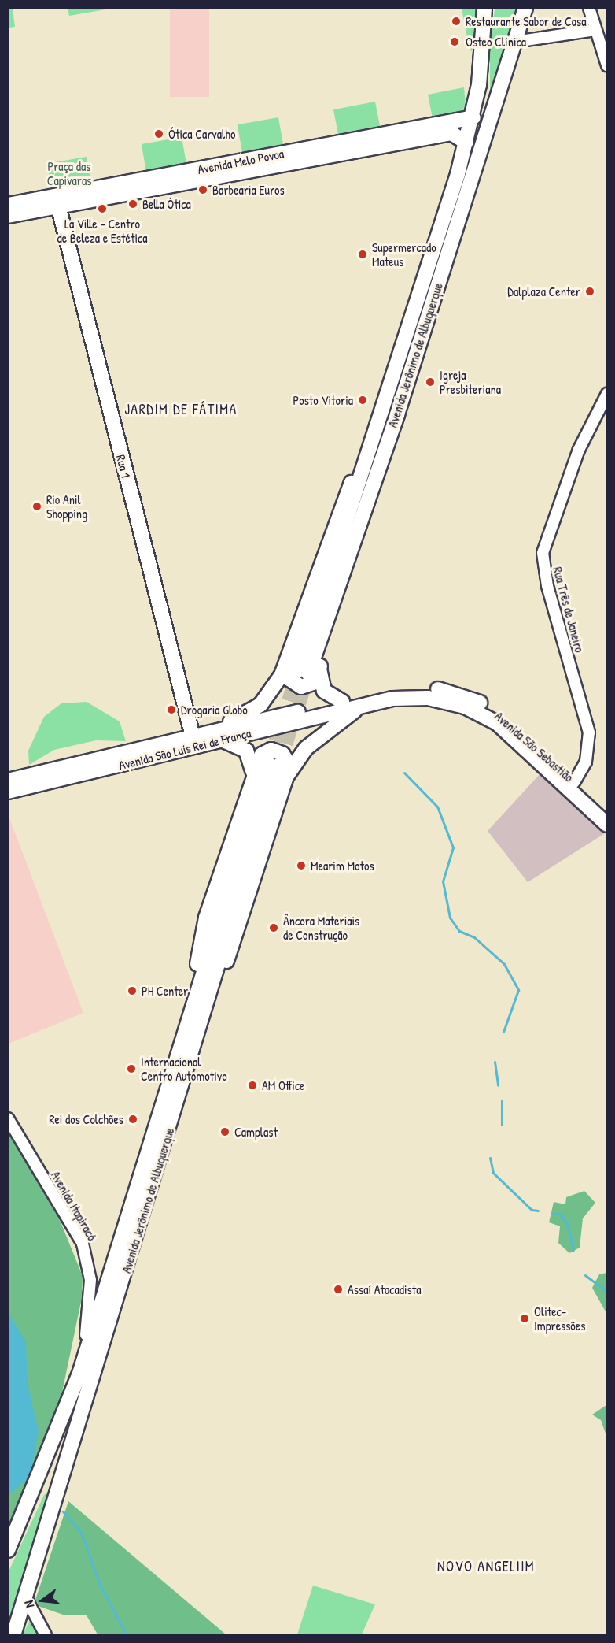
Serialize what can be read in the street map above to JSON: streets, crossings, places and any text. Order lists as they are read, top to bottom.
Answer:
{
  "streets": {
    "main road": [
      "Avenida Melo Povoa",
      "Avenida Jerônimo de Albuquerque",
      "Rua 1",
      "Avenida São Sebastião",
      "Avenida São Luís Rei de França"
    ],
    "street": ["Rua Três de Janeiro", "Avenida Itapiracó"]
  },
  "crossings": [
    ["Avenida Melo Povoa", "Avenida Jerônimo de Albuquerque"],
    ["Avenida Melo Povoa", "Rua 1"],
    ["Avenida Jerônimo de Albuquerque", "Avenida Itapiracó"],
    ["Rua 1", "Avenida São Luís Rei de França"],
    ["Rua Três de Janeiro", "Avenida São Sebastião"],
    ["Avenida São Sebastião", "Avenida São Luís Rei de França"]
  ],
  "districts": ["JARDIM DE FÁTIMA", "NOVO ANGELIIM"],
  "parks": ["Praça das Capivaras"],
  "places": [
    "Restaurante Sabor de Casa",
    "Osteo Clínica",
    "Ótica Carvalho",
    "Barbearia Euros",
    "Bella Ótica",
    "La Ville - Centro de Beleza e Estética",
    "Supermercado Mateus",
    "Dalplaza Center",
    "Igreja Presbiteriana",
    "Posto Vitoria",
    "Rio Anil Shopping",
    "Drogaria Globo",
    "Mearim Motos",
    "Âncora Materiais de Construção",
    "PH Center",
    "Internacional Centro Automotivo",
    "AM Office",
    "Rei dos Colchões",
    "Camplast",
    "Assaí Atacadista",
    "Olitec- Impressões"
  ],
  "north": "left"
}
